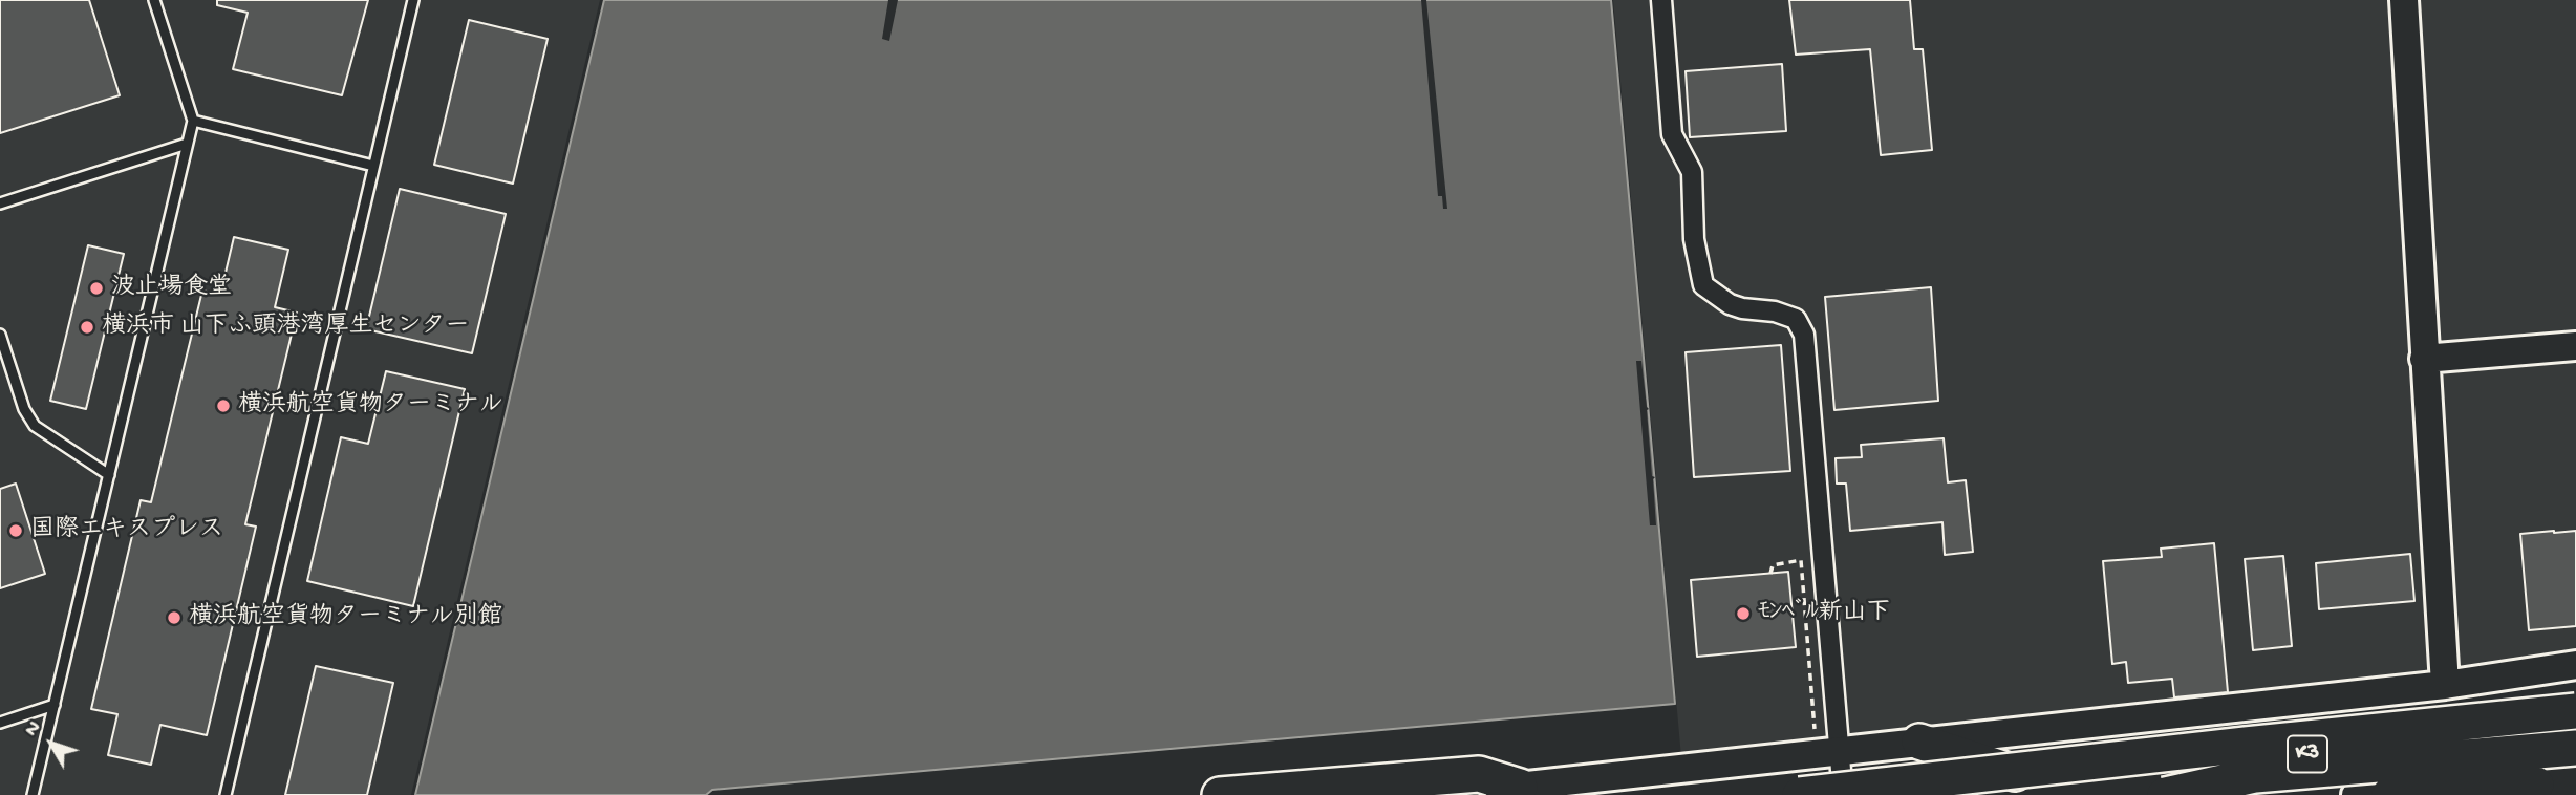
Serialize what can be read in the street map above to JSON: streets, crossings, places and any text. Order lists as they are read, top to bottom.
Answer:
{
  "streets": {
    "highway": ["K3"]
  },
  "places": [
    "波止場食堂",
    "横浜市 山下ふ頭港湾厚生センター",
    "横浜航空貨物ターミナル",
    "国際エキスプレス",
    "ﾓﾝﾍﾞﾙ新山下",
    "横浜航空貨物ターミナル別館"
  ],
  "north": "top left"
}
